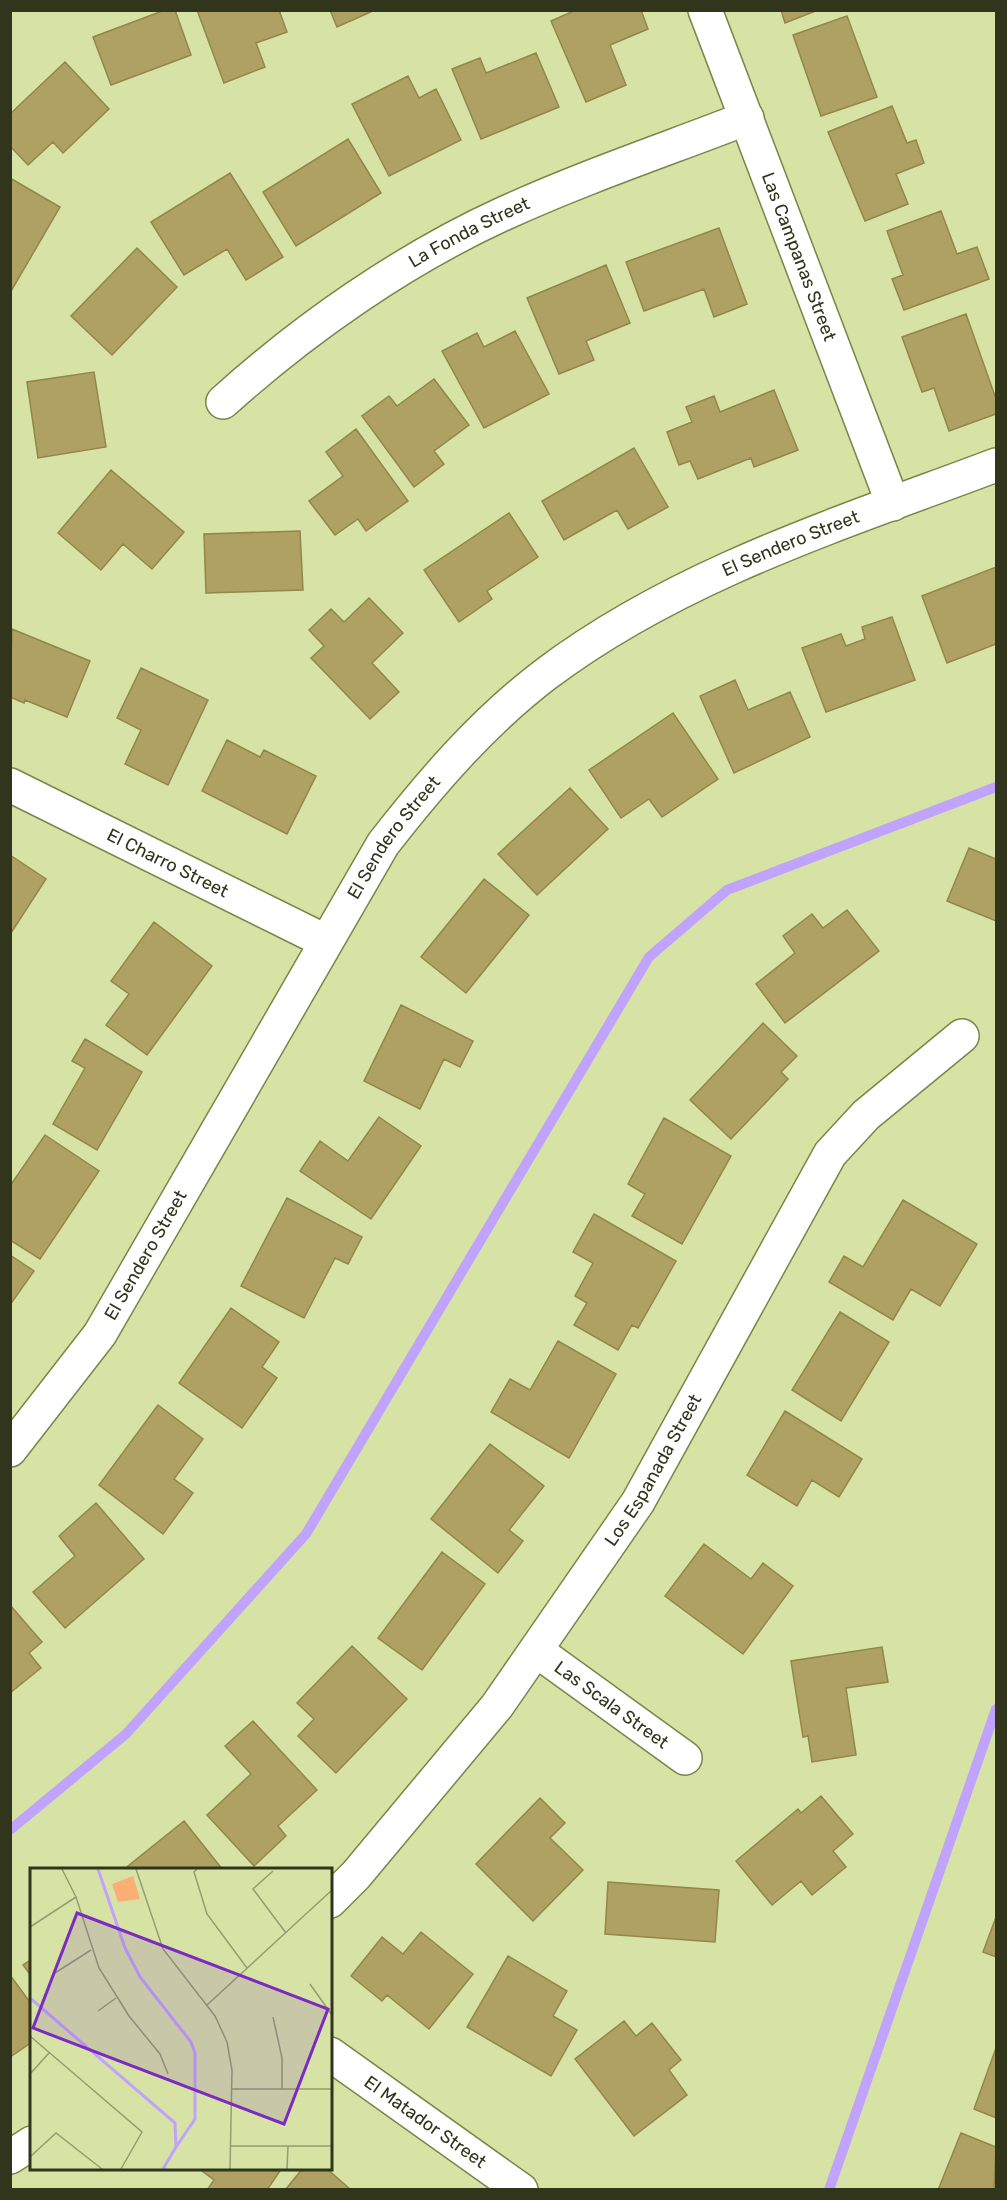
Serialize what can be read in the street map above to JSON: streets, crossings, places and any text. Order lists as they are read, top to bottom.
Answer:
{
  "streets": {
    "street": [
      "La Fonda Street",
      "Las Campanas Street",
      "El Sendero Street",
      "El Charro Street",
      "Los Espanada Street",
      "Las Scala Street",
      "El Matador Street"
    ]
  },
  "crossings": [
    ["La Fonda Street", "Las Campanas Street"],
    ["Las Campanas Street", "El Sendero Street"],
    ["El Sendero Street", "El Charro Street"],
    ["Los Espanada Street", "Las Scala Street"]
  ]
}
